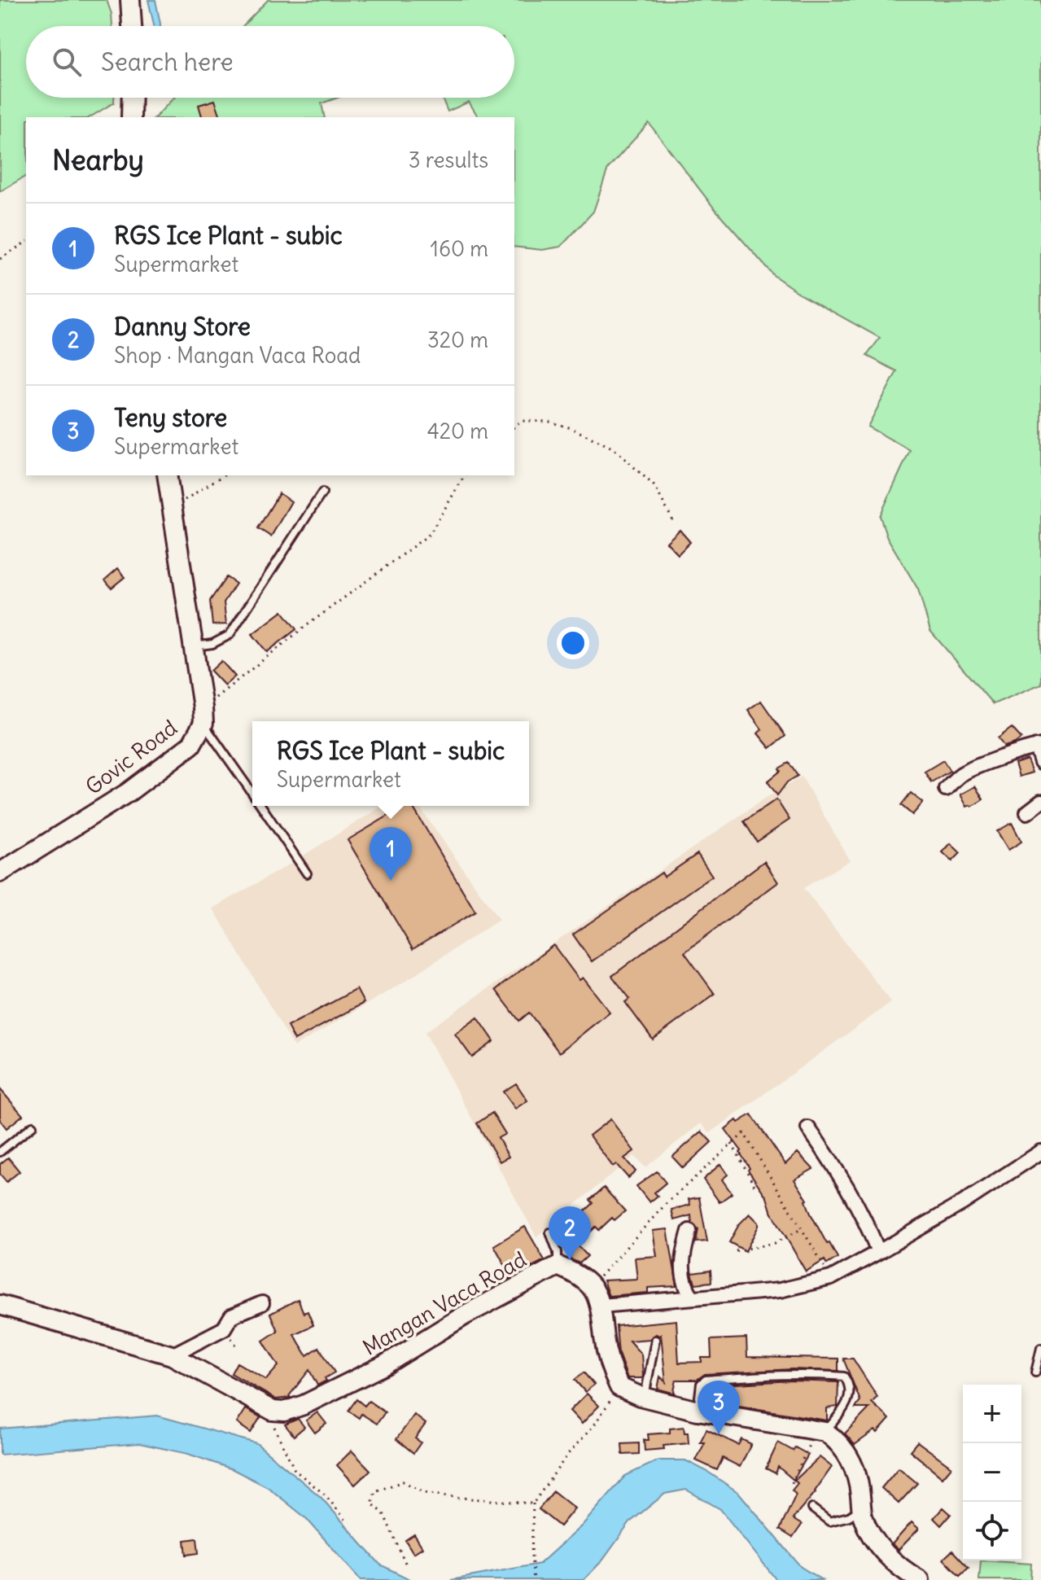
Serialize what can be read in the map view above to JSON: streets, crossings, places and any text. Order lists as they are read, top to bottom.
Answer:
{
  "streets": {
    "street": ["Govic Road", "Mangan Vaca Road"]
  },
  "page": {
    "search": "Search here",
    "heading": ["Nearby", "3 results"],
    "list": [
      {
        "mark": "1",
        "name": "RGS Ice Plant - subic",
        "note": "Supermarket",
        "value": "160 m"
      },
      {
        "mark": "2",
        "name": "Danny Store",
        "note": "Shop · Mangan Vaca Road",
        "value": "320 m"
      },
      {
        "mark": "3",
        "name": "Teny store",
        "note": "Supermarket",
        "value": "420 m"
      }
    ],
    "popup": ["RGS Ice Plant - subic", "Supermarket"],
    "pins": ["1", "2", "3"],
    "map_buttons": ["+", "−"]
  }
}
